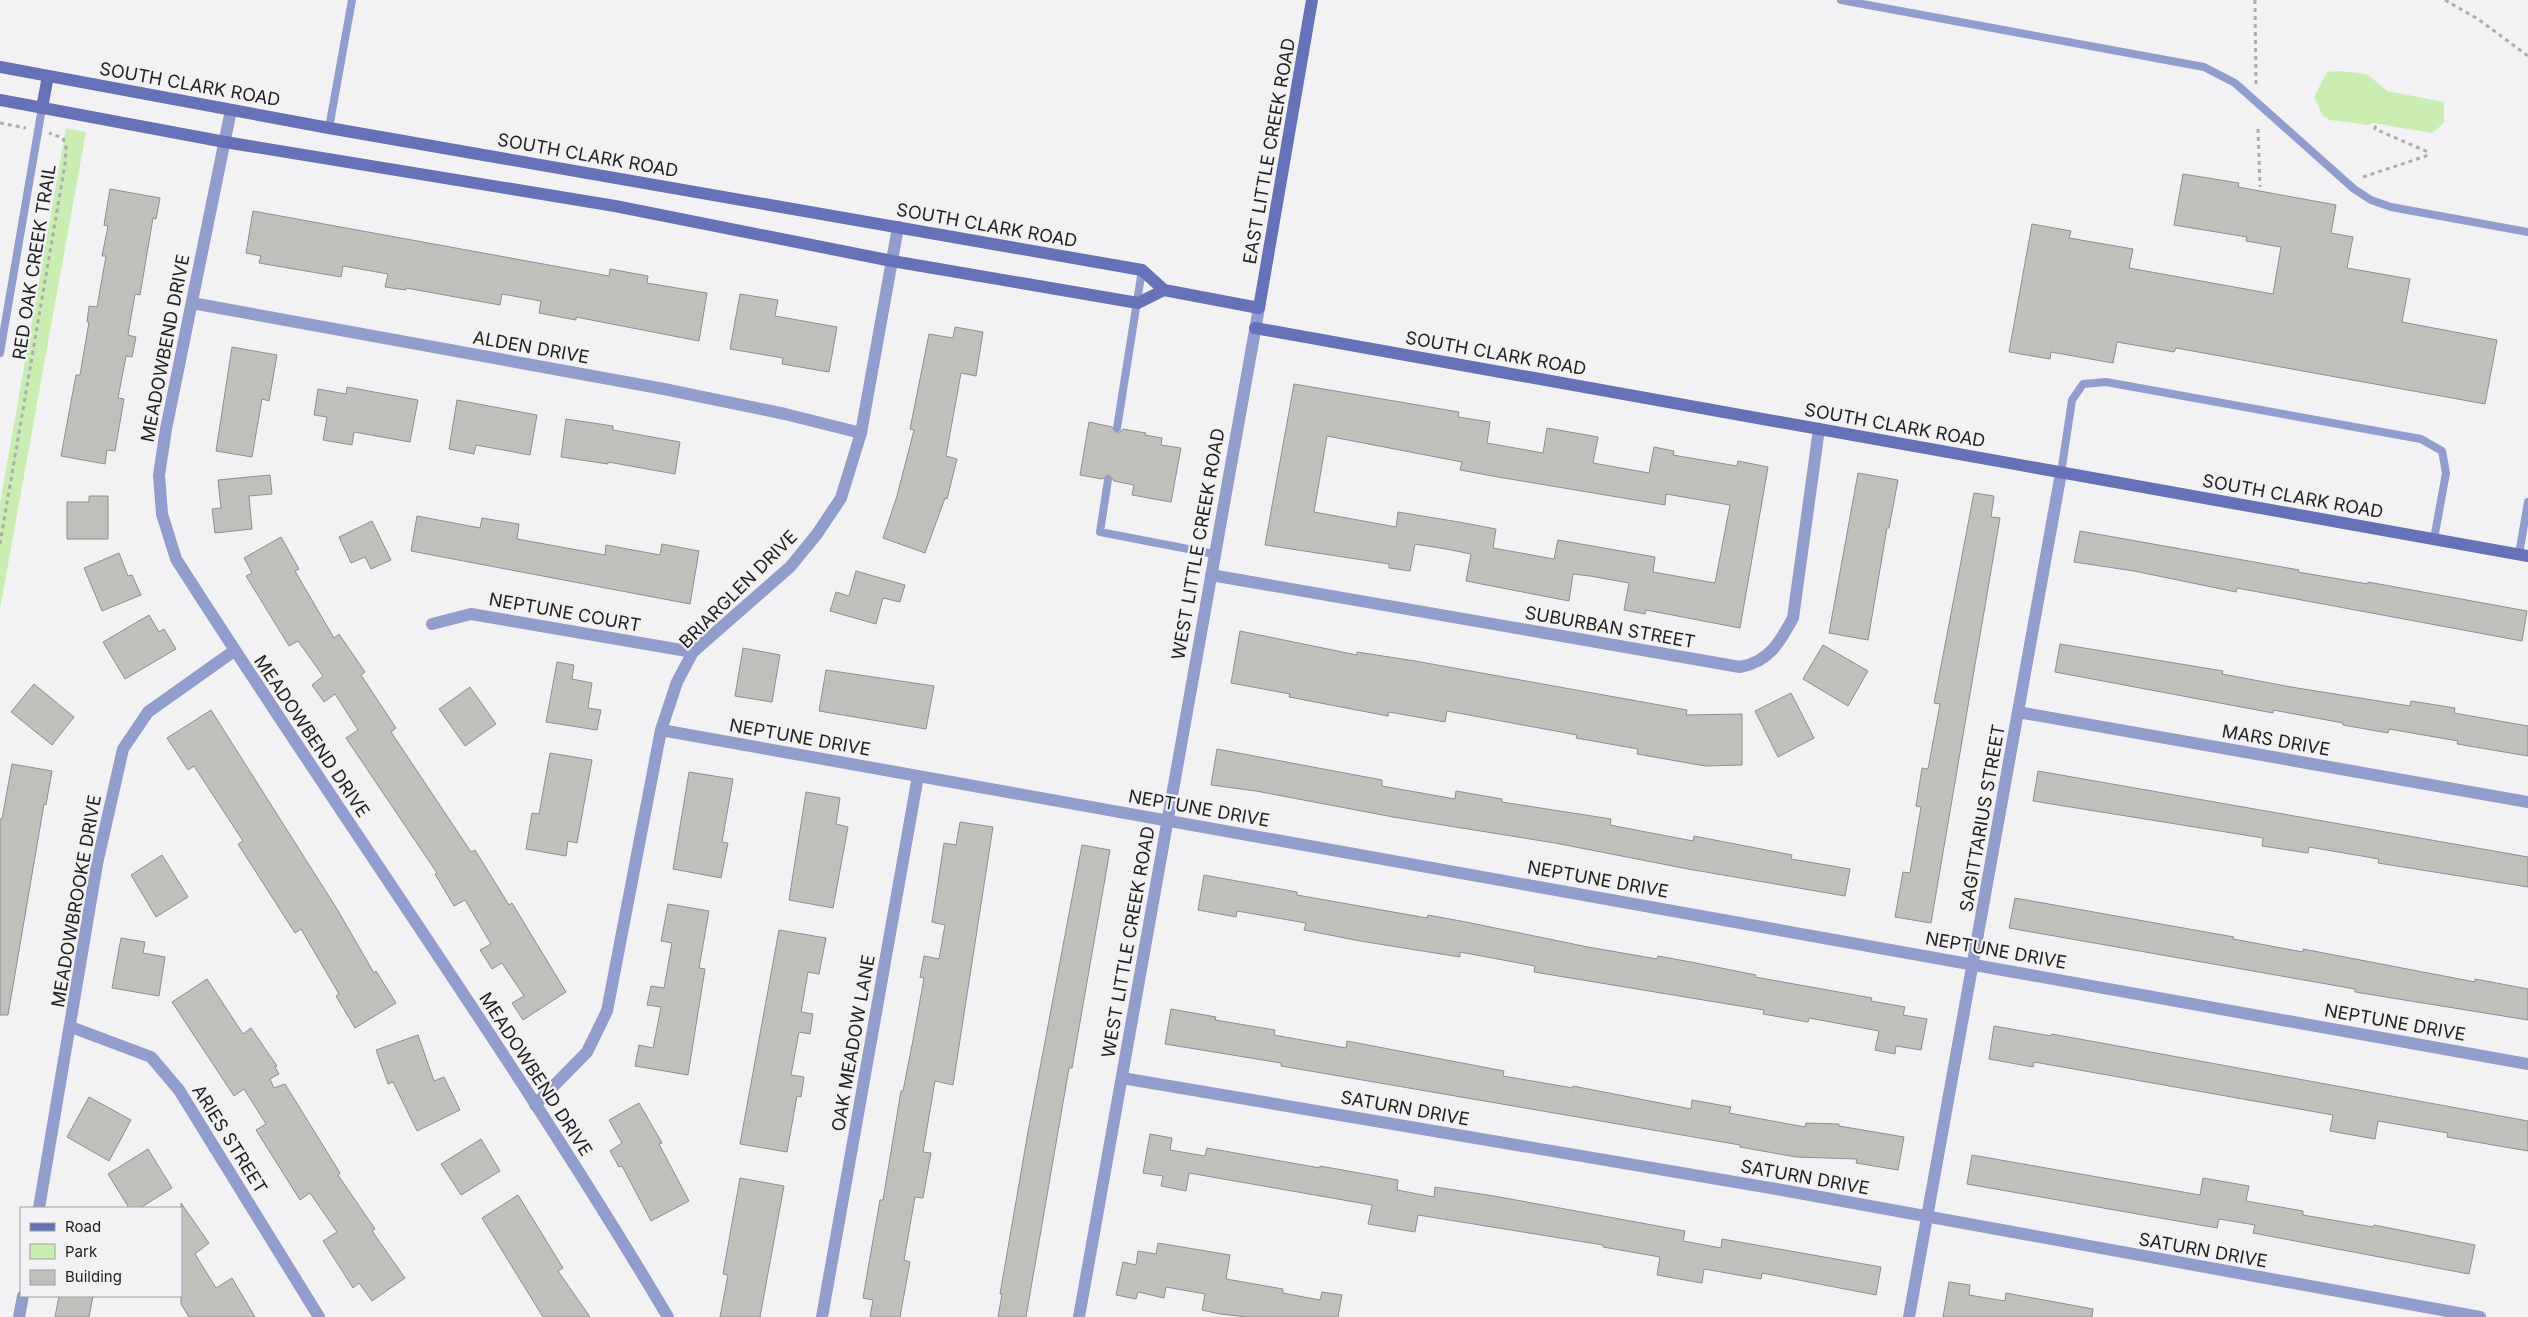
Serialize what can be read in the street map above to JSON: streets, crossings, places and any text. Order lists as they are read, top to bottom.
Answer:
{
  "streets": {
    "street": [
      "SOUTH CLARK ROAD",
      "EAST LITTLE CREEK ROAD",
      "ALDEN DRIVE",
      "MEADOWBEND DRIVE",
      "WEST LITTLE CREEK ROAD",
      "BRIARGLEN DRIVE",
      "NEPTUNE COURT",
      "SUBURBAN STREET",
      "NEPTUNE DRIVE",
      "MARS DRIVE",
      "SAGITTARIUS STREET",
      "MEADOWBROOKE DRIVE",
      "OAK MEADOW LANE",
      "SATURN DRIVE",
      "ARIES STREET"
    ],
    "path": ["RED OAK CREEK TRAIL"]
  },
  "crossings": [
    ["SOUTH CLARK ROAD", "MEADOWBEND DRIVE"],
    ["SOUTH CLARK ROAD", "WEST LITTLE CREEK ROAD"],
    ["SOUTH CLARK ROAD", "BRIARGLEN DRIVE"],
    ["SOUTH CLARK ROAD", "SUBURBAN STREET"],
    ["SOUTH CLARK ROAD", "SAGITTARIUS STREET"],
    ["EAST LITTLE CREEK ROAD", "WEST LITTLE CREEK ROAD"],
    ["ALDEN DRIVE", "MEADOWBEND DRIVE"],
    ["ALDEN DRIVE", "BRIARGLEN DRIVE"],
    ["MEADOWBEND DRIVE", "BRIARGLEN DRIVE"],
    ["MEADOWBEND DRIVE", "MEADOWBROOKE DRIVE"],
    ["WEST LITTLE CREEK ROAD", "SUBURBAN STREET"],
    ["WEST LITTLE CREEK ROAD", "NEPTUNE DRIVE"],
    ["WEST LITTLE CREEK ROAD", "SATURN DRIVE"],
    ["BRIARGLEN DRIVE", "NEPTUNE COURT"],
    ["BRIARGLEN DRIVE", "NEPTUNE DRIVE"],
    ["NEPTUNE DRIVE", "SAGITTARIUS STREET"],
    ["NEPTUNE DRIVE", "OAK MEADOW LANE"],
    ["MARS DRIVE", "SAGITTARIUS STREET"],
    ["SAGITTARIUS STREET", "SATURN DRIVE"],
    ["MEADOWBROOKE DRIVE", "ARIES STREET"]
  ],
  "legend": ["Road", "Park", "Building"]
}
